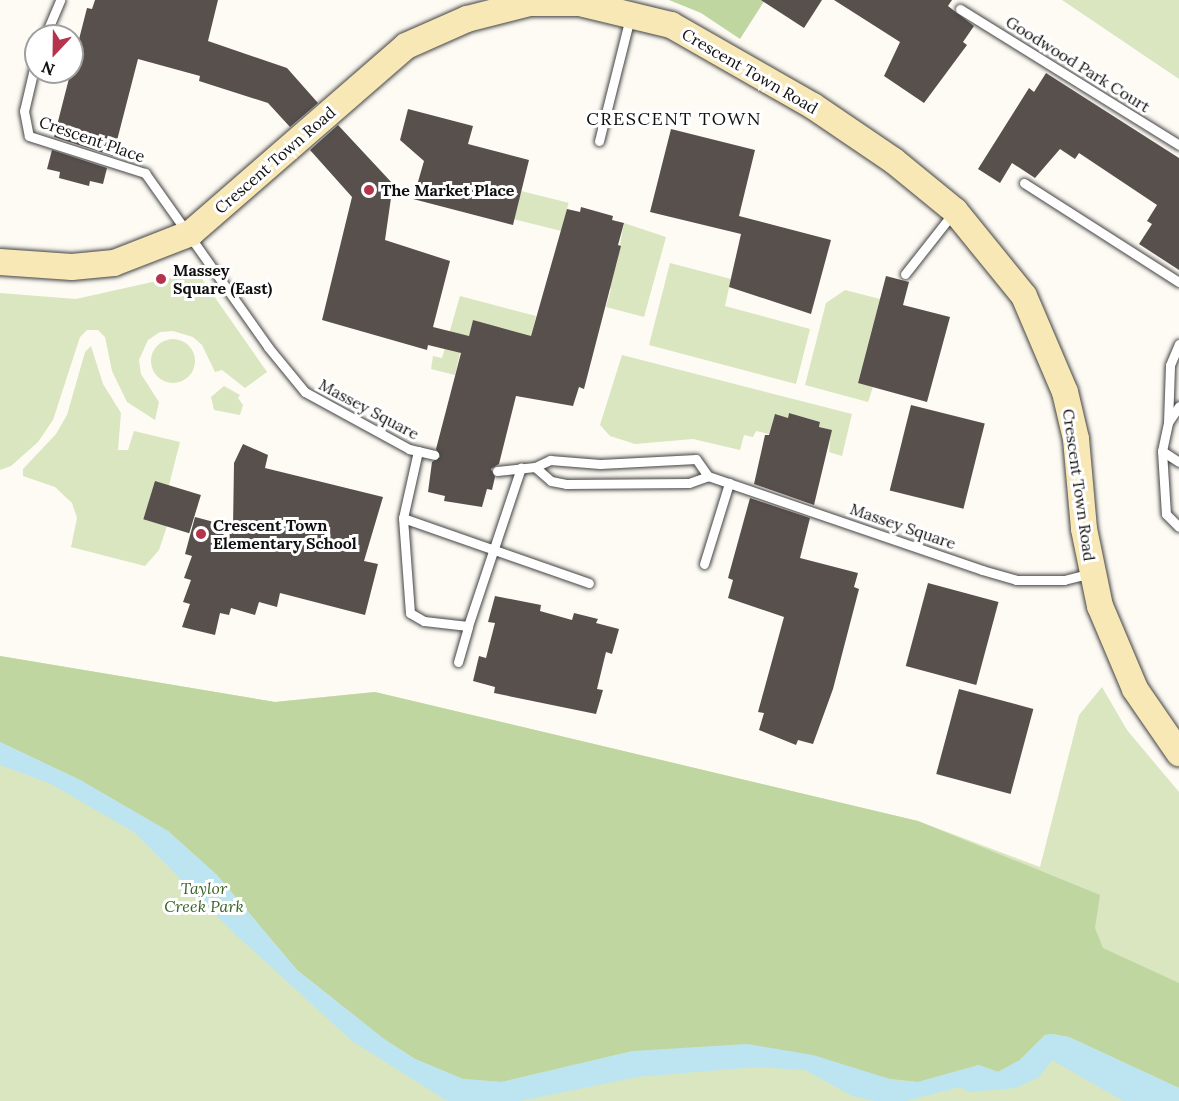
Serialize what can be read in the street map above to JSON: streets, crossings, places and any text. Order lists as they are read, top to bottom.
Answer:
{
  "streets": {
    "street": ["Crescent Town Road"],
    "lane": ["Goodwood Park Court", "Crescent Place", "Massey Square"]
  },
  "crossings": [
    ["Crescent Town Road", "Crescent Place"],
    ["Crescent Town Road", "Massey Square"],
    ["Crescent Place", "Massey Square"]
  ],
  "districts": ["CRESCENT TOWN"],
  "parks": ["Taylor Creek Park"],
  "places": ["The Market Place", "Massey Square (East)", "Crescent Town Elementary School"],
  "north": "bottom"
}
